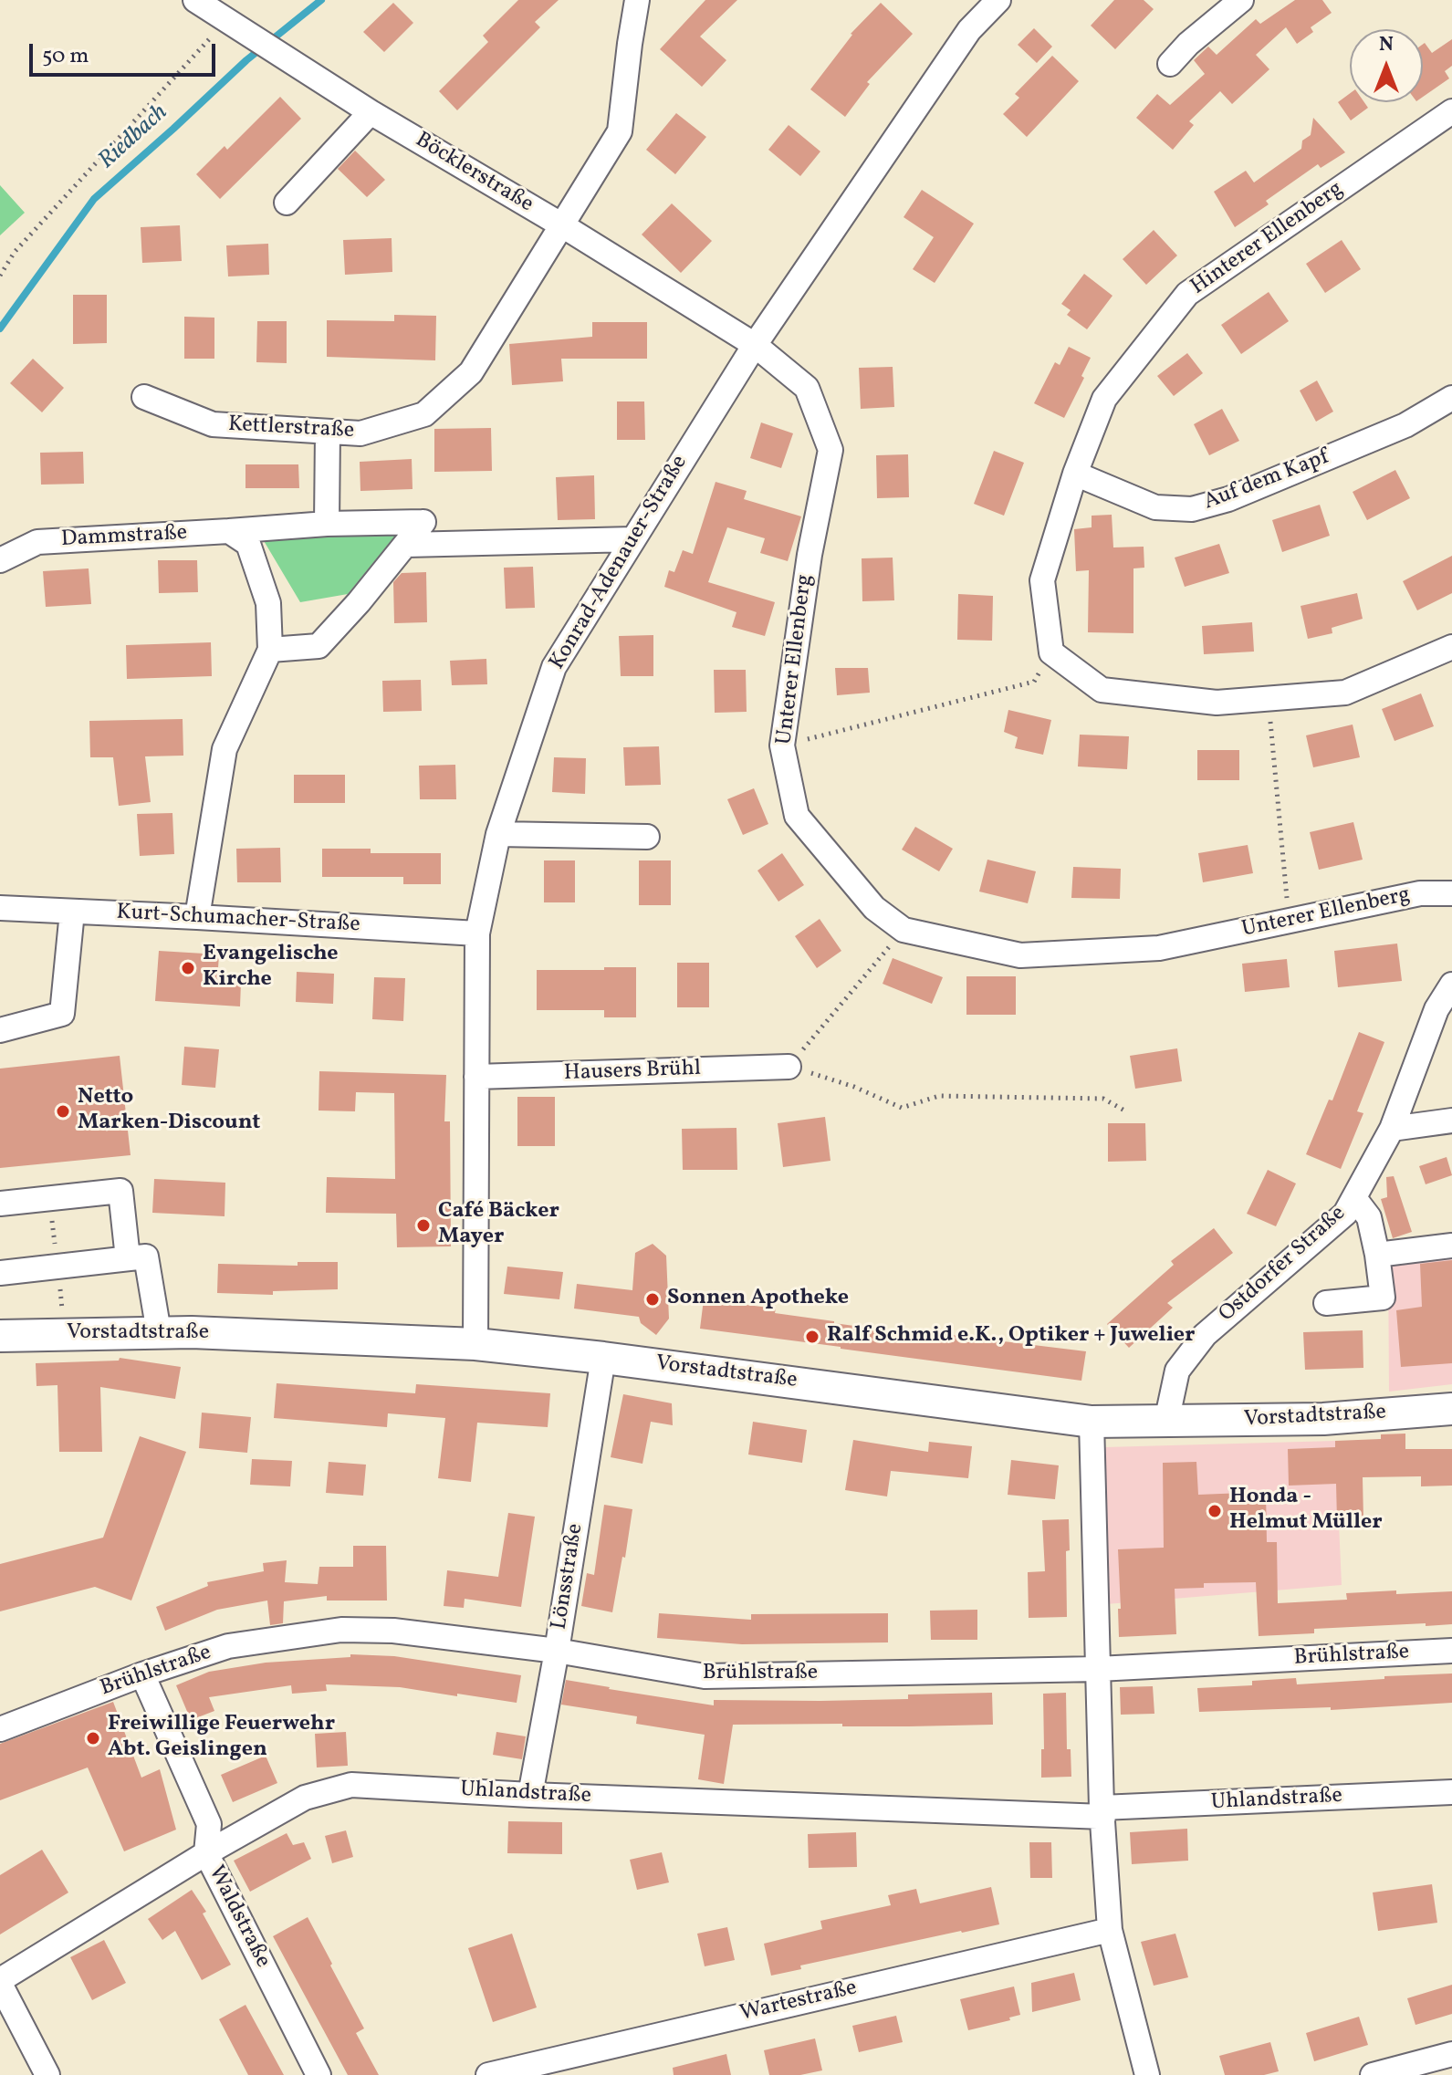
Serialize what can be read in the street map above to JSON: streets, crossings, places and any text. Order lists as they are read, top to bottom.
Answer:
{
  "streets": {
    "main road": ["Vorstadtstraße"],
    "street": [
      "Böcklerstraße",
      "Hinterer Ellenberg",
      "Kettlerstraße",
      "Auf dem Kapf",
      "Dammstraße",
      "Konrad-Adenauer-Straße",
      "Unterer Ellenberg",
      "Kurt-Schumacher-Straße",
      "Hausers Brühl",
      "Ostdorfer Straße",
      "Lönsstraße",
      "Brühlstraße",
      "Uhlandstraße",
      "Waldstraße",
      "Wartestraße"
    ]
  },
  "crossings": [
    ["Böcklerstraße", "Kettlerstraße"],
    ["Böcklerstraße", "Konrad-Adenauer-Straße"],
    ["Böcklerstraße", "Unterer Ellenberg"],
    ["Hinterer Ellenberg", "Auf dem Kapf"],
    ["Konrad-Adenauer-Straße", "Unterer Ellenberg"],
    ["Konrad-Adenauer-Straße", "Kurt-Schumacher-Straße"],
    ["Konrad-Adenauer-Straße", "Hausers Brühl"],
    ["Konrad-Adenauer-Straße", "Vorstadtstraße"],
    ["Ostdorfer Straße", "Vorstadtstraße"],
    ["Vorstadtstraße", "Lönsstraße"],
    ["Lönsstraße", "Brühlstraße"],
    ["Lönsstraße", "Uhlandstraße"],
    ["Brühlstraße", "Waldstraße"],
    ["Uhlandstraße", "Waldstraße"]
  ],
  "water": ["Riedbach"],
  "places": [
    "Evangelische Kirche",
    "Netto Marken-Discount",
    "Café Bäcker Mayer",
    "Sonnen Apotheke",
    "Ralf Schmid e.K., Optiker + Juwelier",
    "Honda - Helmut Müller",
    "Freiwillige Feuerwehr Abt. Geislingen"
  ],
  "scale_bar": "50 m",
  "north": "top"
}
